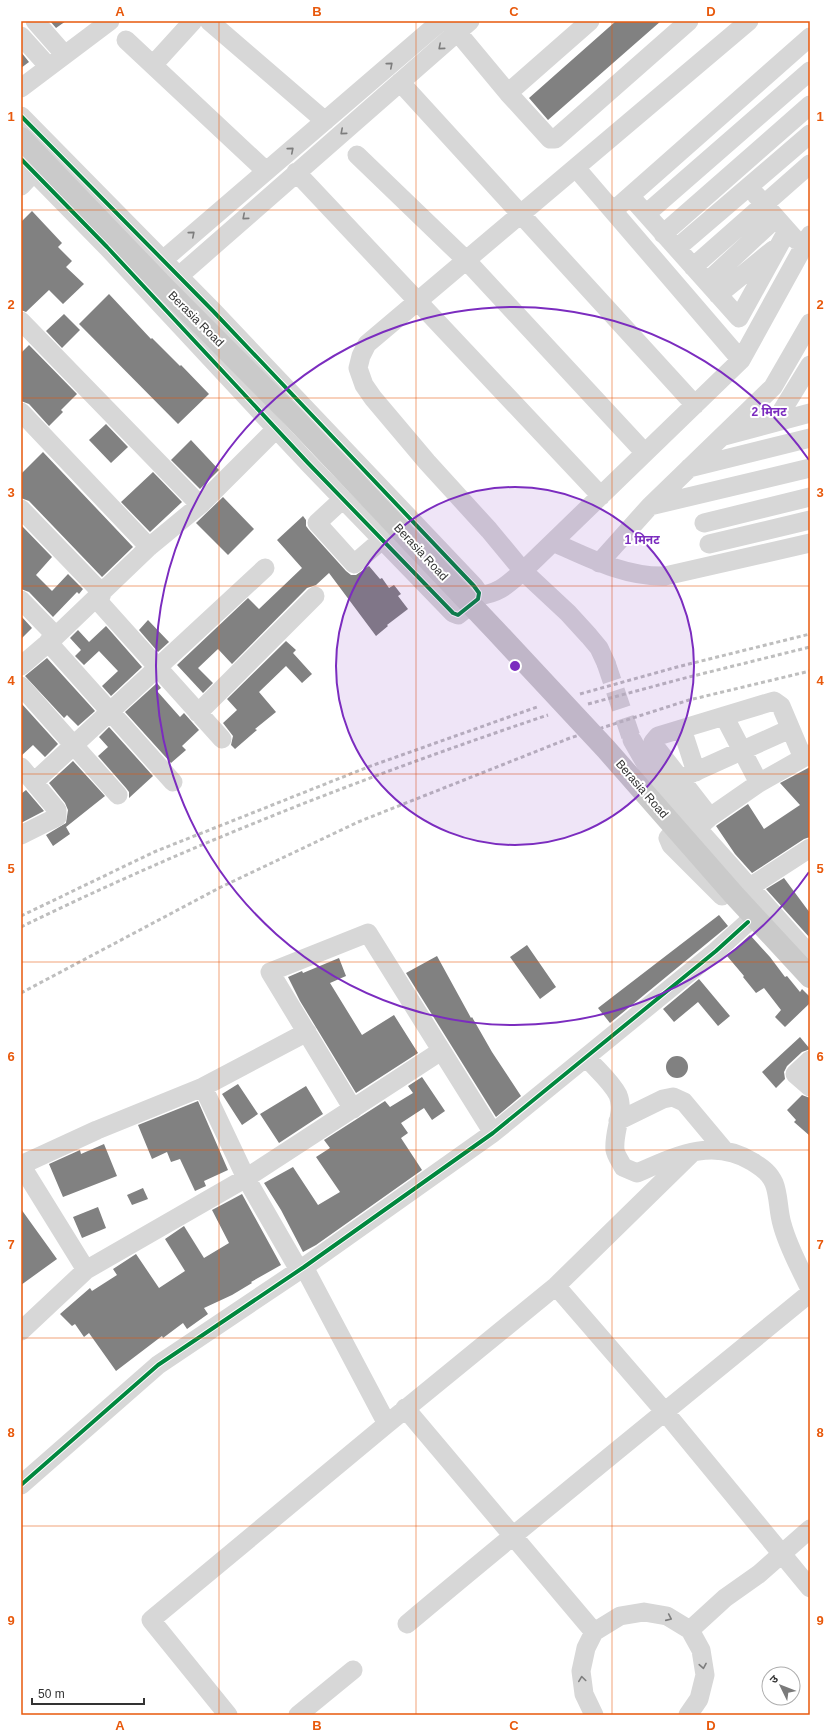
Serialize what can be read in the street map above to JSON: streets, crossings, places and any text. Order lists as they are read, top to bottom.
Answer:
{
  "streets": {
    "main road": ["Berasia Road"]
  },
  "scale_bar": "50 m",
  "north": "top left",
  "grid": {
    "columns": [
      "A",
      "B",
      "C",
      "D"
    ],
    "rows": [
      "1",
      "2",
      "3",
      "4",
      "5",
      "6",
      "7",
      "8",
      "9"
    ]
  },
  "rings": ["2 मिनट", "1 मिनट"]
}
